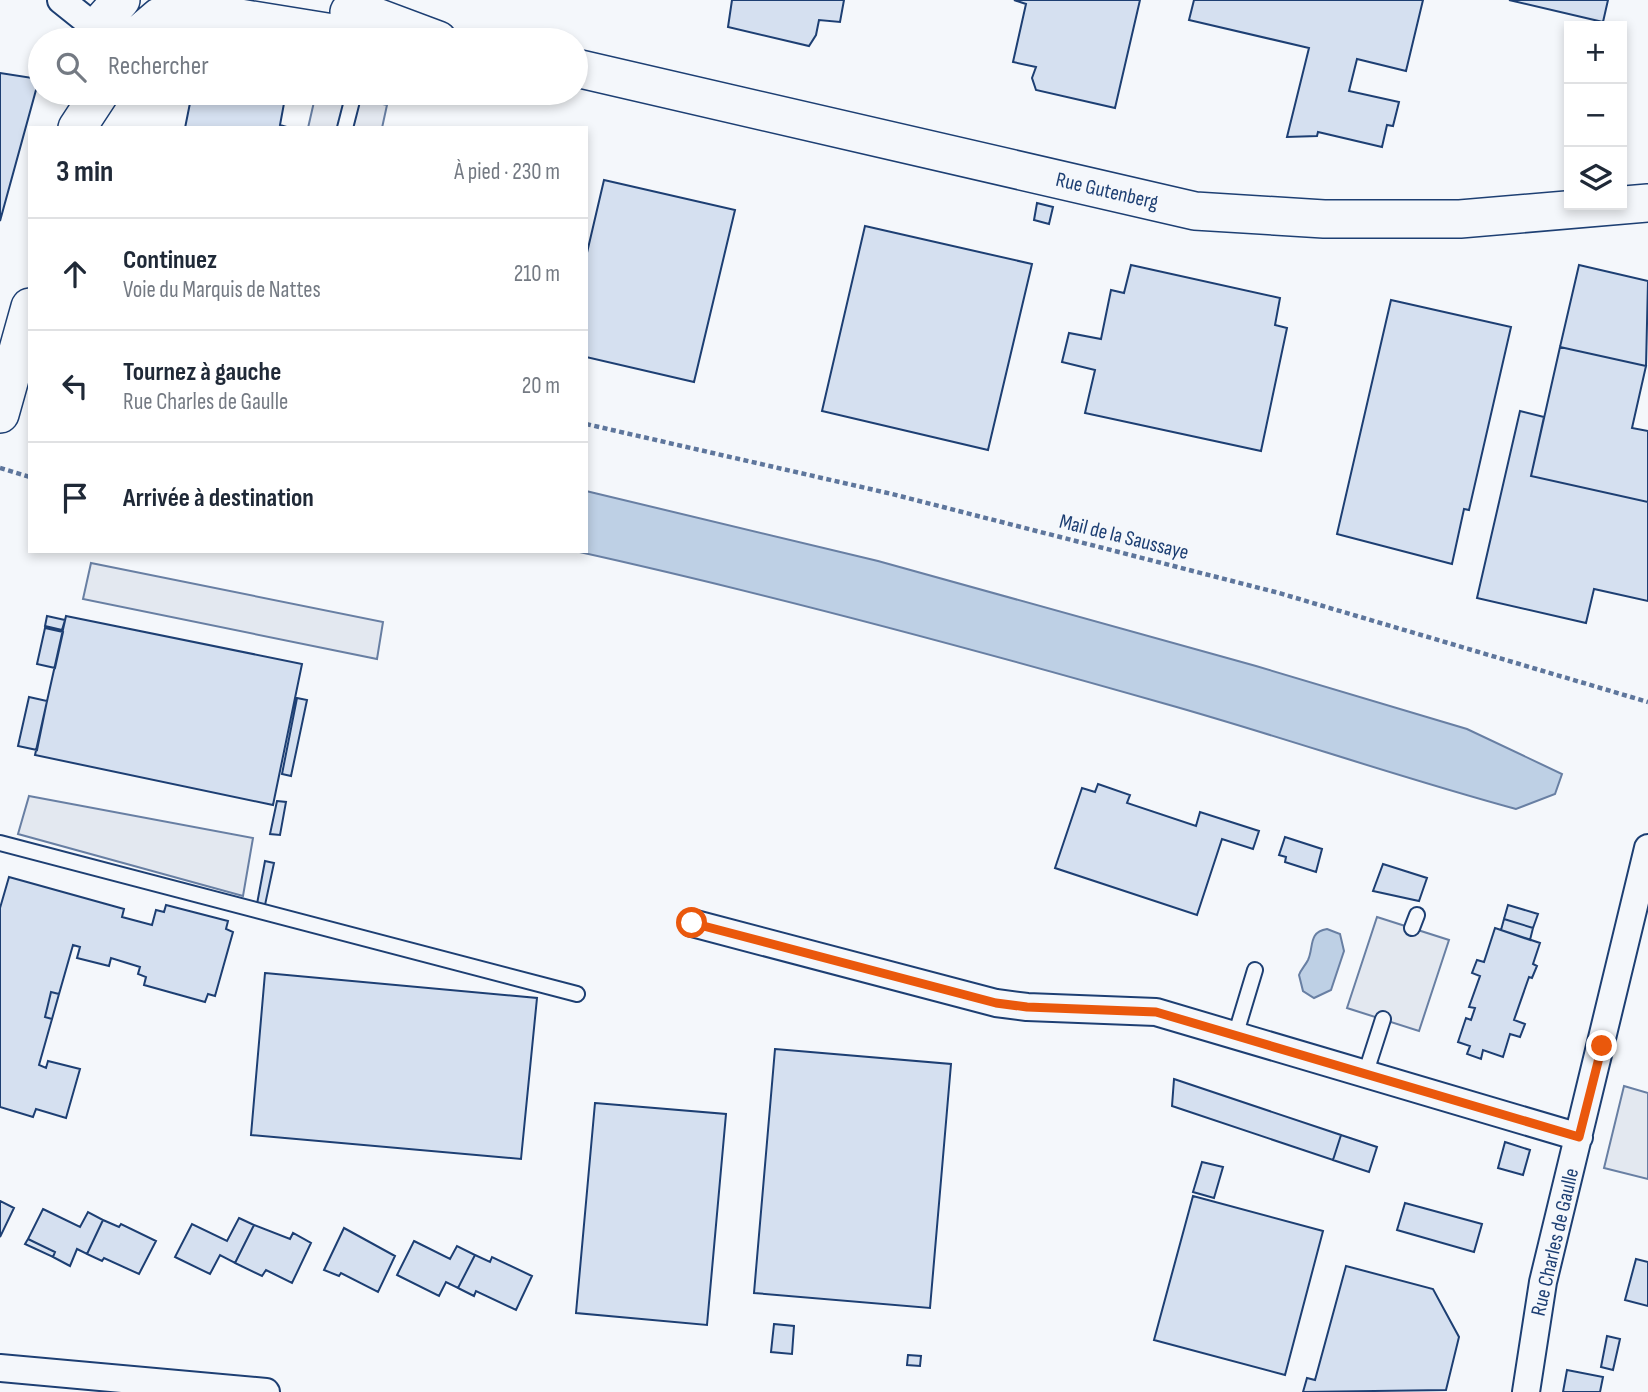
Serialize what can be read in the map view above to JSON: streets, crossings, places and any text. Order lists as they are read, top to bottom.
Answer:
{
  "streets": {
    "street": ["Rue Gutenberg", "Rue Charles de Gaulle"],
    "path": ["Mail de la Saussaye"]
  },
  "page": {
    "map_buttons": ["+", "−"],
    "search": "Rechercher",
    "heading": ["3 min", "À pied · 230 m"],
    "list": [
      ["Continuez", "Voie du Marquis de Nattes", "210 m"],
      ["Tournez à gauche", "Rue Charles de Gaulle", "20 m"],
      "Arrivée à destination"
    ]
  }
}
